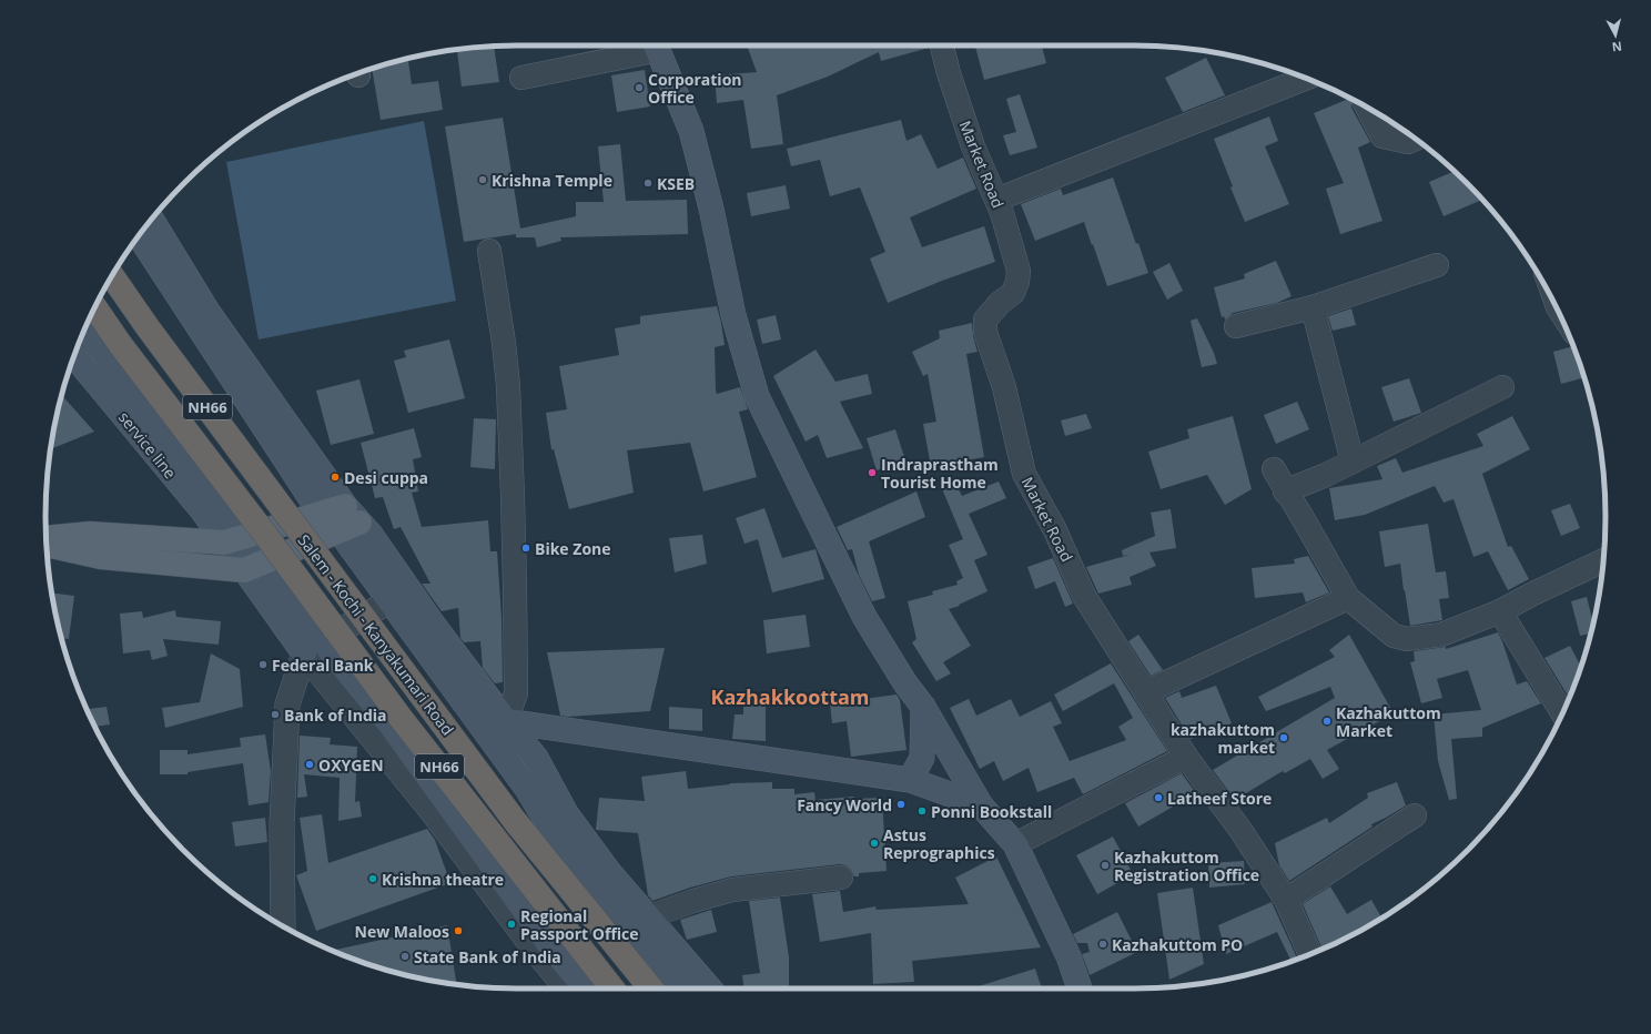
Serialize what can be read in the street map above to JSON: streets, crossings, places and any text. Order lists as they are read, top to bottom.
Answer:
{
  "streets": {
    "highway": ["NH66", "Salem - Kochi - Kanyakumari Road"],
    "main road": ["service line"],
    "street": ["Market Road"]
  },
  "districts": ["Kazhakkoottam"],
  "places": [
    "Corporation Office",
    "Krishna Temple",
    "KSEB",
    "Indraprastham Tourist Home",
    "Desi cuppa",
    "Bike Zone",
    "Federal Bank",
    "Bank of India",
    "Kazhakuttom Market",
    "kazhakuttom market",
    "OXYGEN",
    "Latheef Store",
    "Fancy World",
    "Ponni Bookstall",
    "Astus Reprographics",
    "Kazhakuttom Registration Office",
    "Krishna theatre",
    "Regional Passport Office",
    "New Maloos",
    "Kazhakuttom PO",
    "State Bank of India"
  ],
  "north": "bottom"
}
